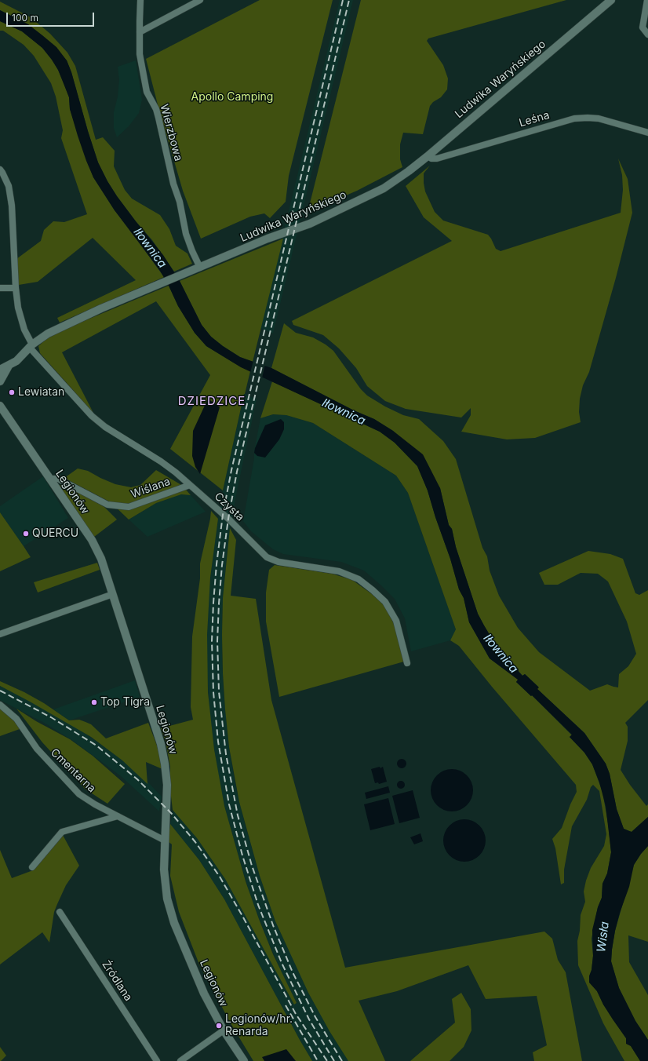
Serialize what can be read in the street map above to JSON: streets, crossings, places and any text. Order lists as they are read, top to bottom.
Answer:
{
  "streets": {
    "street": [
      "Ludwika Waryńskiego",
      "Leśna",
      "Wierzbowa",
      "Wiślana",
      "Legionów",
      "Czysta",
      "Cmentarna",
      "Źródlana"
    ]
  },
  "crossings": [
    ["Ludwika Waryńskiego", "Leśna"],
    ["Ludwika Waryńskiego", "Wierzbowa"],
    ["Ludwika Waryńskiego", "Czysta"],
    ["Wiślana", "Legionów"],
    ["Wiślana", "Czysta"],
    ["Legionów", "Cmentarna"]
  ],
  "districts": ["DZIEDZICE"],
  "water": ["Iłownica", "Wisła"],
  "parks": ["Apollo Camping"],
  "places": [
    "Lewiatan",
    "QUERCU",
    "Top Tigra",
    "Legionów/hr. Renarda"
  ],
  "scale_bar": "100 m"
}
